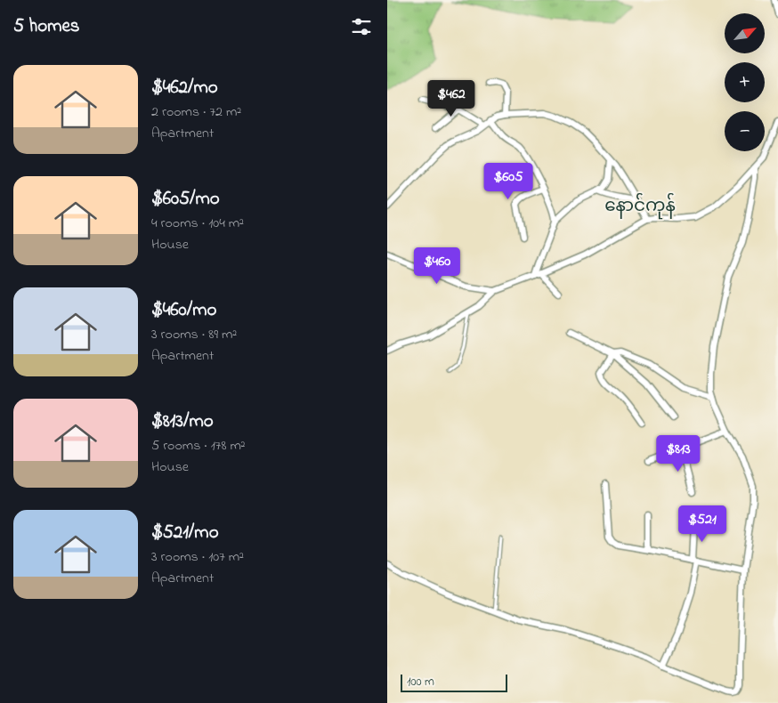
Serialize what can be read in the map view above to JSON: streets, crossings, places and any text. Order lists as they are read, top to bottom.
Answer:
{
  "districts": ["နောင်ကုန်"],
  "scale_bar": "100 m",
  "north": "top right",
  "page": {
    "heading": "5 homes",
    "map_buttons": ["+", "−"],
    "list": [
      {
        "name": "$462/mo",
        "note": "2 rooms · 72 m² · Apartment"
      },
      {
        "name": "$605/mo",
        "note": "4 rooms · 104 m² · House"
      },
      {
        "name": "$460/mo",
        "note": "3 rooms · 89 m² · Apartment"
      },
      {
        "name": "$813/mo",
        "note": "5 rooms · 178 m² · House"
      },
      {
        "name": "$521/mo",
        "note": "3 rooms · 107 m² · Apartment"
      }
    ],
    "price": [
      "$462",
      "$605",
      "$460",
      "$813",
      "$521"
    ],
    "scale": "100 m"
  }
}
